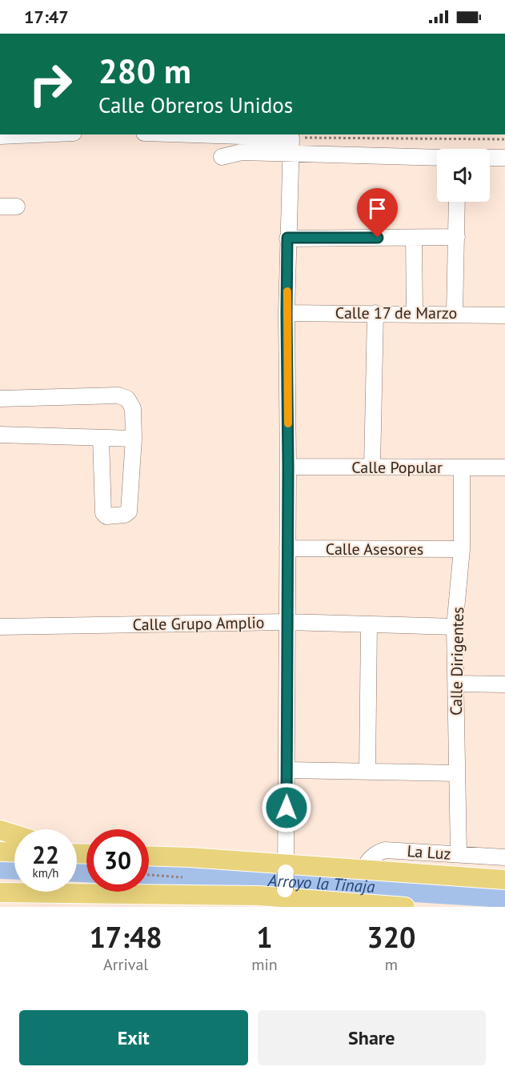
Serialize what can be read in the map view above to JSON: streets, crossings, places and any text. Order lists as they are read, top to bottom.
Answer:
{
  "streets": {
    "street": [
      "Calle 17 de Marzo",
      "Calle Popular",
      "Calle Asesores",
      "Calle Grupo Amplio",
      "Calle Dirigentes",
      "La Luz"
    ]
  },
  "crossings": [
    ["Calle Popular", "Calle Dirigentes"],
    ["Calle Asesores", "Calle Dirigentes"],
    ["Calle Grupo Amplio", "Calle Dirigentes"],
    ["Calle Dirigentes", "La Luz"]
  ],
  "water": ["Arroyo la Tinaja"],
  "page": {
    "status": "17:47",
    "turn": ["280 m", "Calle Obreros Unidos"],
    "speed": "22 km/h",
    "limit": "30",
    "eta": [
      "17:48",
      "Arrival",
      "1",
      "min",
      "320",
      "m"
    ],
    "buttons": ["Exit", "Share"]
  }
}
